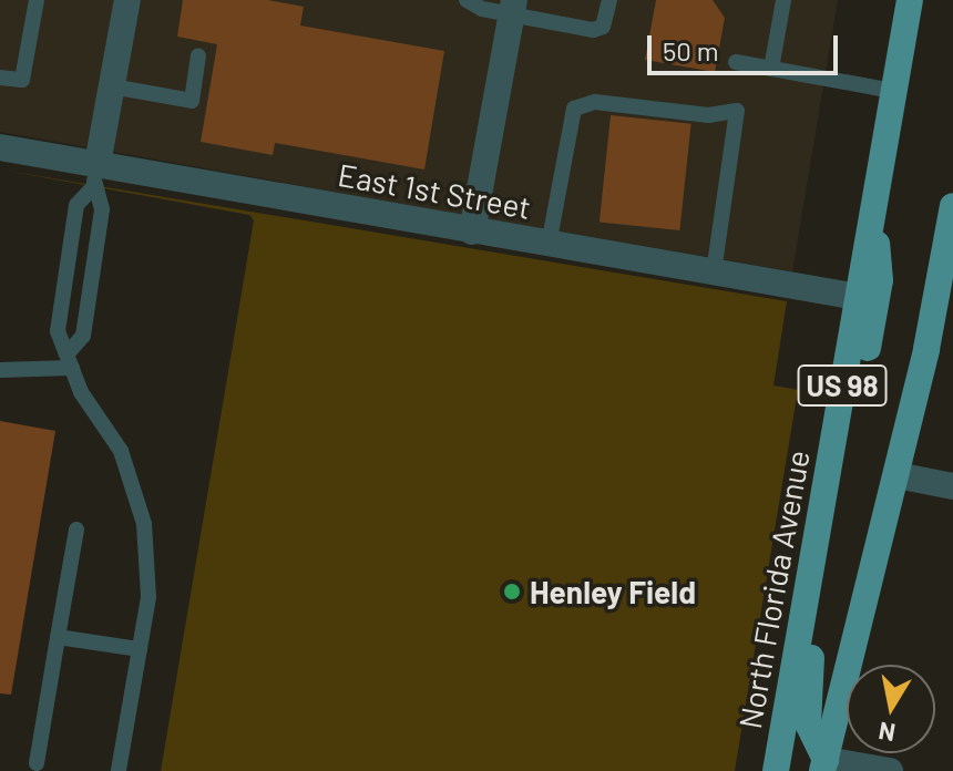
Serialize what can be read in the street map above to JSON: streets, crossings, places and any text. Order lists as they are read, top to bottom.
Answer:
{
  "streets": {
    "main road": ["US 98", "North Florida Avenue"],
    "street": ["East 1st Street"]
  },
  "crossings": [
    ["East 1st Street", "North Florida Avenue"]
  ],
  "places": ["Henley Field"],
  "scale_bar": "50 m",
  "north": "bottom"
}
